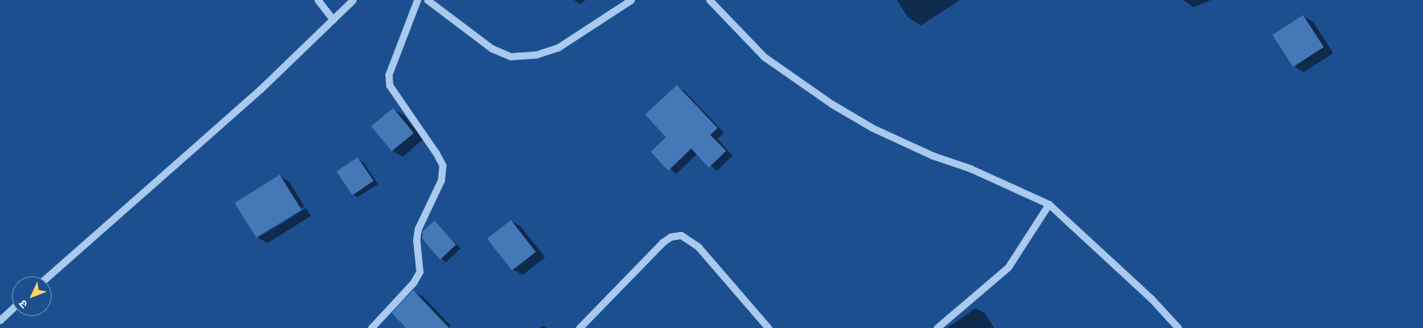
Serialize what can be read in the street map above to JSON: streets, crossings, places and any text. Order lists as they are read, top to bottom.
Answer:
{
  "north": "bottom left"
}
